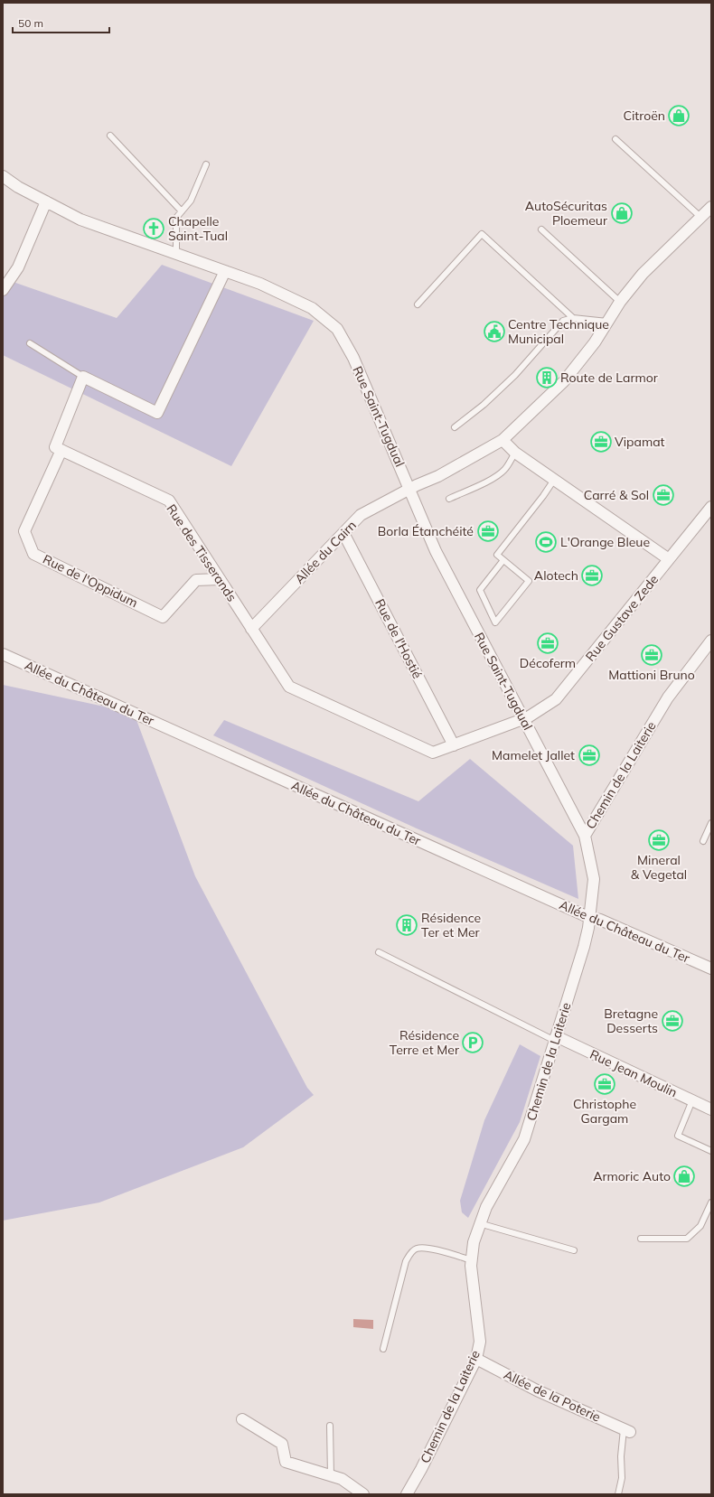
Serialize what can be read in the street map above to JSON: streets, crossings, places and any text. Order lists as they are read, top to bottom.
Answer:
{
  "streets": {
    "street": [
      "Rue Saint-Tugdual",
      "Allée du Cairn",
      "Rue des Tisserands",
      "Rue de l'Oppidum",
      "Rue Gustave Zede",
      "Rue de l'Hostié",
      "Allée du Château du Ter",
      "Chemin de la Laiterie",
      "Rue Jean Moulin",
      "Allée de la Poterie"
    ]
  },
  "crossings": [
    ["Rue Saint-Tugdual", "Allée du Cairn"],
    ["Rue Saint-Tugdual", "Rue des Tisserands"],
    ["Rue Saint-Tugdual", "Rue Gustave Zede"],
    ["Rue Saint-Tugdual", "Chemin de la Laiterie"],
    ["Allée du Cairn", "Rue des Tisserands"],
    ["Allée du Cairn", "Rue de l'Hostié"],
    ["Rue des Tisserands", "Rue de l'Oppidum"],
    ["Rue des Tisserands", "Rue Gustave Zede"],
    ["Rue des Tisserands", "Rue de l'Hostié"],
    ["Allée du Château du Ter", "Chemin de la Laiterie"],
    ["Chemin de la Laiterie", "Rue Jean Moulin"],
    ["Chemin de la Laiterie", "Allée de la Poterie"]
  ],
  "places": {
    "shop": ["Citroën", "AutoSécuritas Ploemeur", "Armoric Auto"],
    "church": ["Chapelle Saint-Tual"],
    "public building": ["Centre Technique Municipal"],
    "building": ["Route de Larmor", "Résidence Ter et Mer"],
    "office": [
      "Vipamat",
      "Carré & Sol",
      "Borla Étanchéité",
      "Alotech",
      "Décoferm",
      "Mattioni Bruno",
      "Mamelet Jallet",
      "Mineral & Vegetal",
      "Bretagne Desserts",
      "Christophe Gargam"
    ],
    "sports": ["L'Orange Bleue"],
    "parking": ["Résidence Terre et Mer"]
  },
  "scale_bar": "50 m"
}
